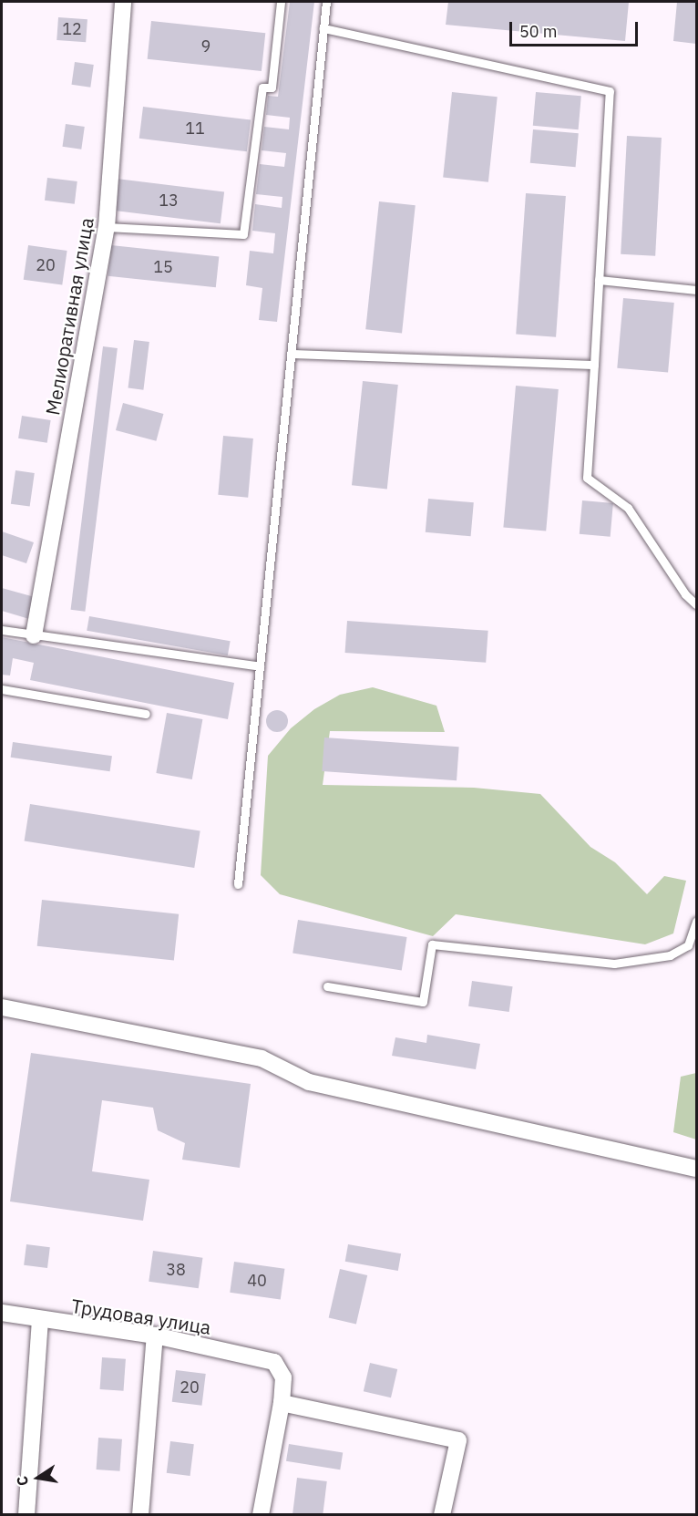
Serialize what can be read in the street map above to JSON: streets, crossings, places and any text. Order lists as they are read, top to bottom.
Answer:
{
  "streets": {
    "street": ["Мелиоративная улица", "Трудовая улица"]
  },
  "house_numbers": [
    "12",
    "9",
    "11",
    "13",
    "20",
    "15",
    "38",
    "40",
    "20"
  ],
  "scale_bar": "50 m",
  "north": "left"
}
